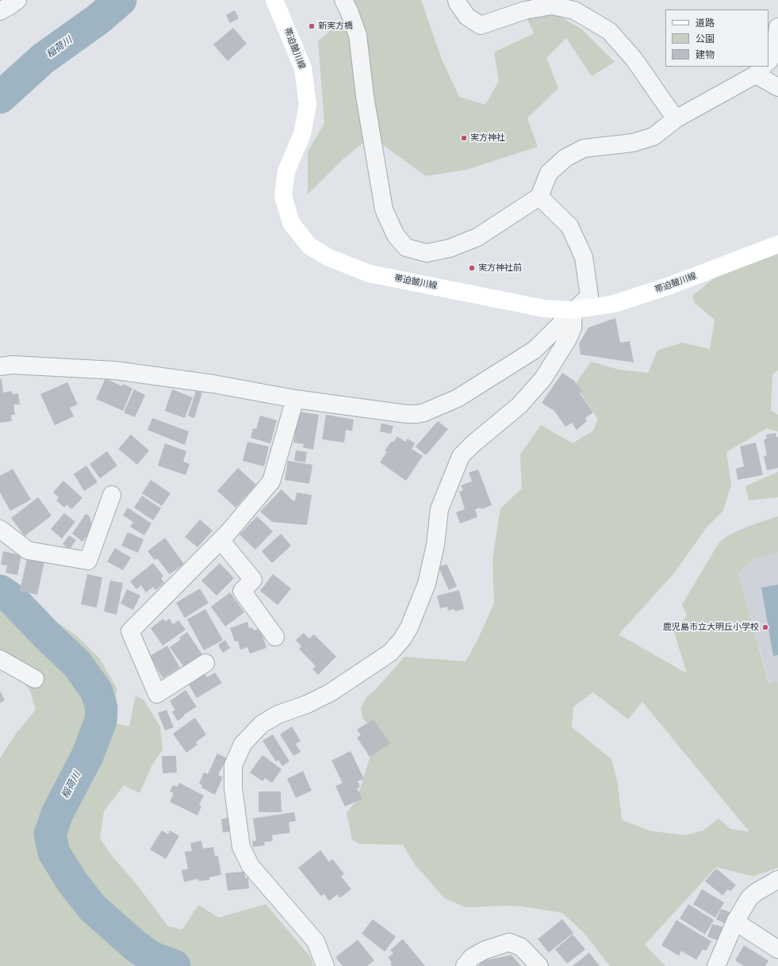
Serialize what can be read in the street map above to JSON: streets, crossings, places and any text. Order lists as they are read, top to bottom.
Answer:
{
  "streets": {
    "street": ["帯迫皷川線"]
  },
  "water": ["稲荷川"],
  "places": [
    "新実方橋",
    "実方神社",
    "実方神社前",
    "鹿児島市立大明丘小学校"
  ],
  "legend": ["道路", "公園", "建物"]
}
